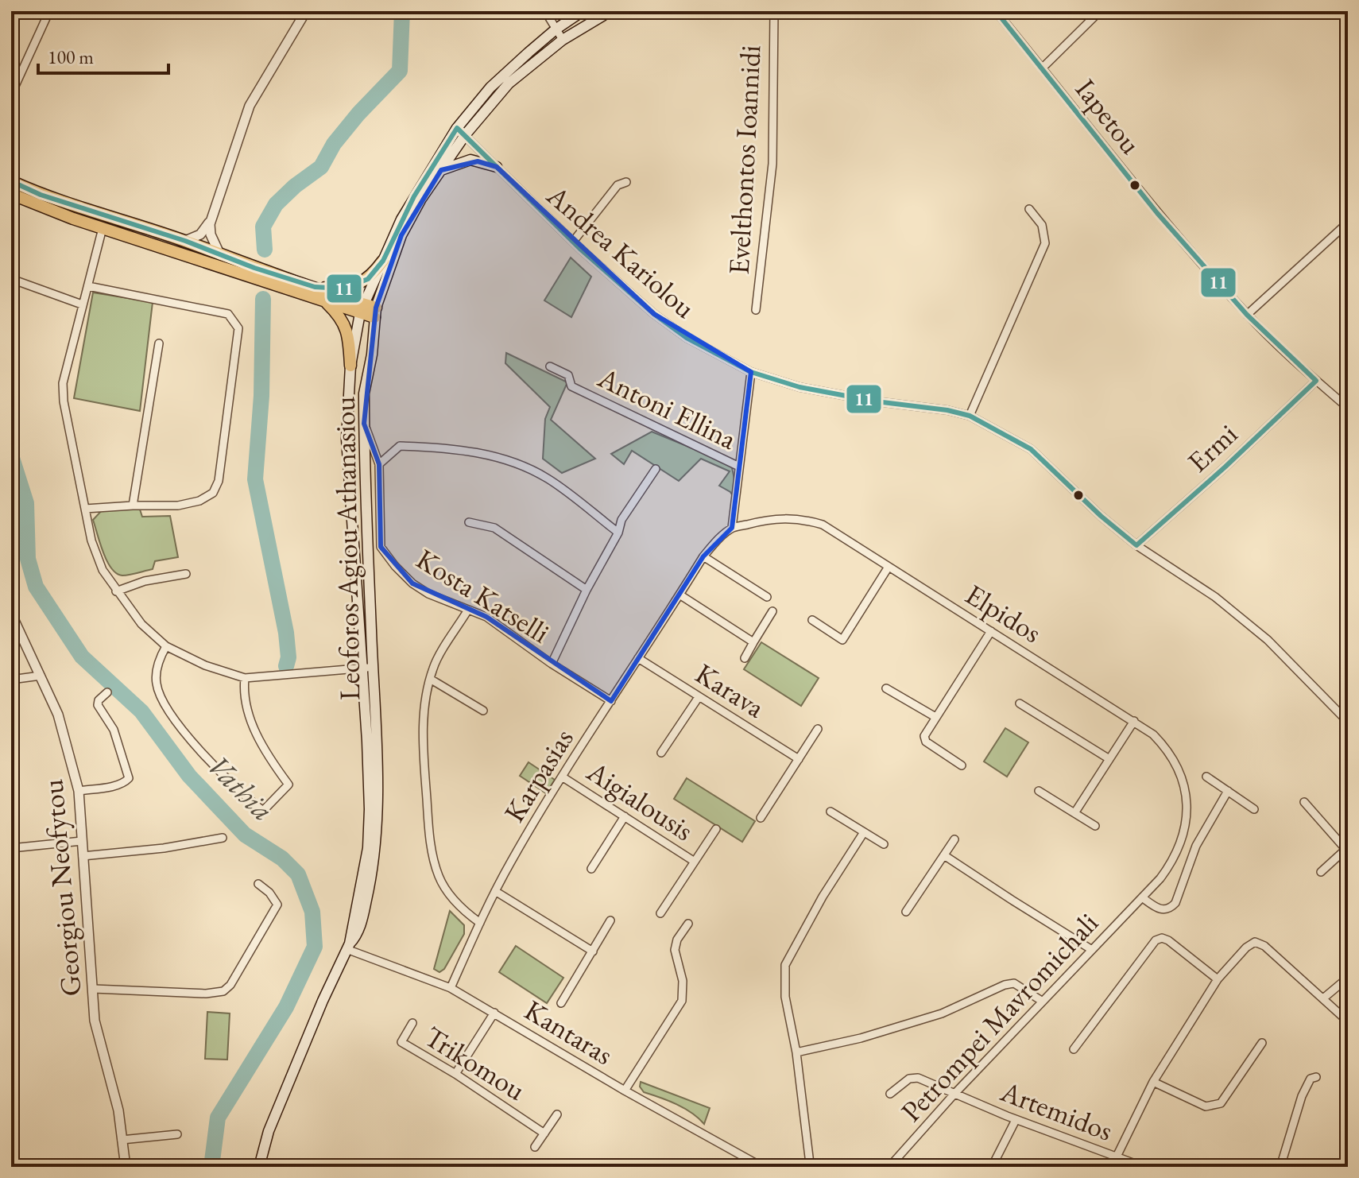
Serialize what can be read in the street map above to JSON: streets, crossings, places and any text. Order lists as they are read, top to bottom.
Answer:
{
  "streets": {
    "main road": ["Leoforos Agiou Athanasiou"],
    "street": [
      "Iapetou",
      "Evelthontos Ioannidi",
      "Andrea Kariolou",
      "Antoni Ellina",
      "Ermi",
      "Kosta Katselli",
      "Elpidos",
      "Karava",
      "Karpasias",
      "Aigialousis",
      "Georgiou Neofytou",
      "Petrompei Mavromichali",
      "Kantaras",
      "Trikomou",
      "Artemidos"
    ]
  },
  "crossings": [
    ["Iapetou", "Ermi"],
    ["Andrea Kariolou", "Ermi"],
    ["Andrea Kariolou", "Leoforos Agiou Athanasiou"],
    ["Leoforos Agiou Athanasiou", "Kosta Katselli"],
    ["Leoforos Agiou Athanasiou", "Kantaras"],
    ["Kosta Katselli", "Karpasias"],
    ["Elpidos", "Petrompei Mavromichali"],
    ["Karava", "Karpasias"],
    ["Karpasias", "Aigialousis"],
    ["Karpasias", "Kantaras"],
    ["Petrompei Mavromichali", "Artemidos"]
  ],
  "water": ["Vathia"],
  "lines": ["transit line 11"],
  "scale_bar": "100 m"
}
